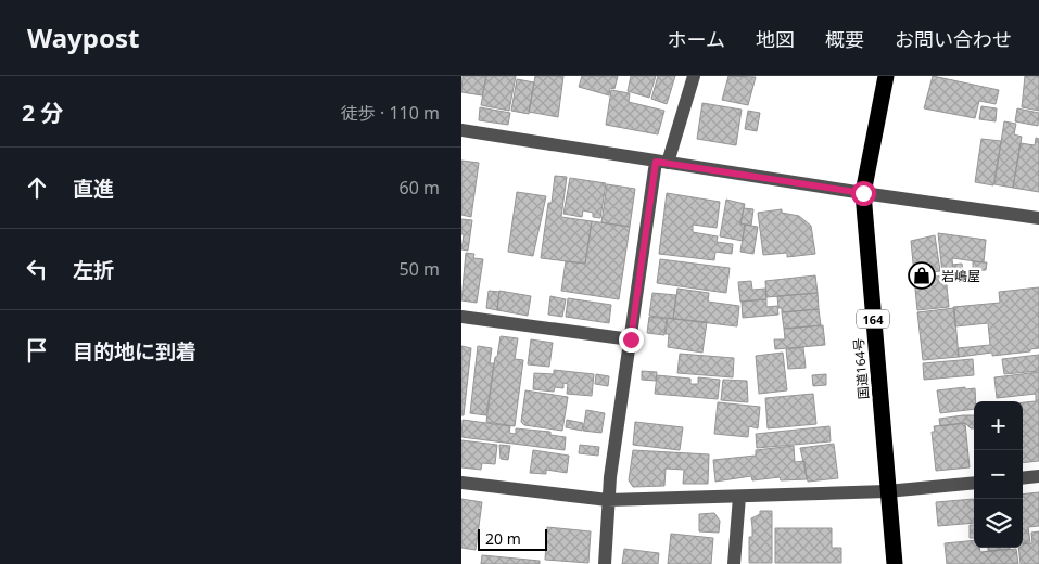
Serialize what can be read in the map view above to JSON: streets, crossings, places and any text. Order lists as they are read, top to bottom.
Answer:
{
  "streets": {
    "highway": ["164", "国道164号"]
  },
  "places": {
    "shop": ["岩嶋屋"]
  },
  "scale_bar": "20 m",
  "page": {
    "header": "Waypost",
    "nav": [
      "ホーム",
      "地図",
      "概要",
      "お問い合わせ"
    ],
    "heading": ["2 分", "徒歩 · 110 m"],
    "list": [
      ["直進", "60 m"],
      ["左折", "50 m"],
      "目的地に到着"
    ],
    "map_buttons": ["+", "−"],
    "scale": "20 m"
  }
}
